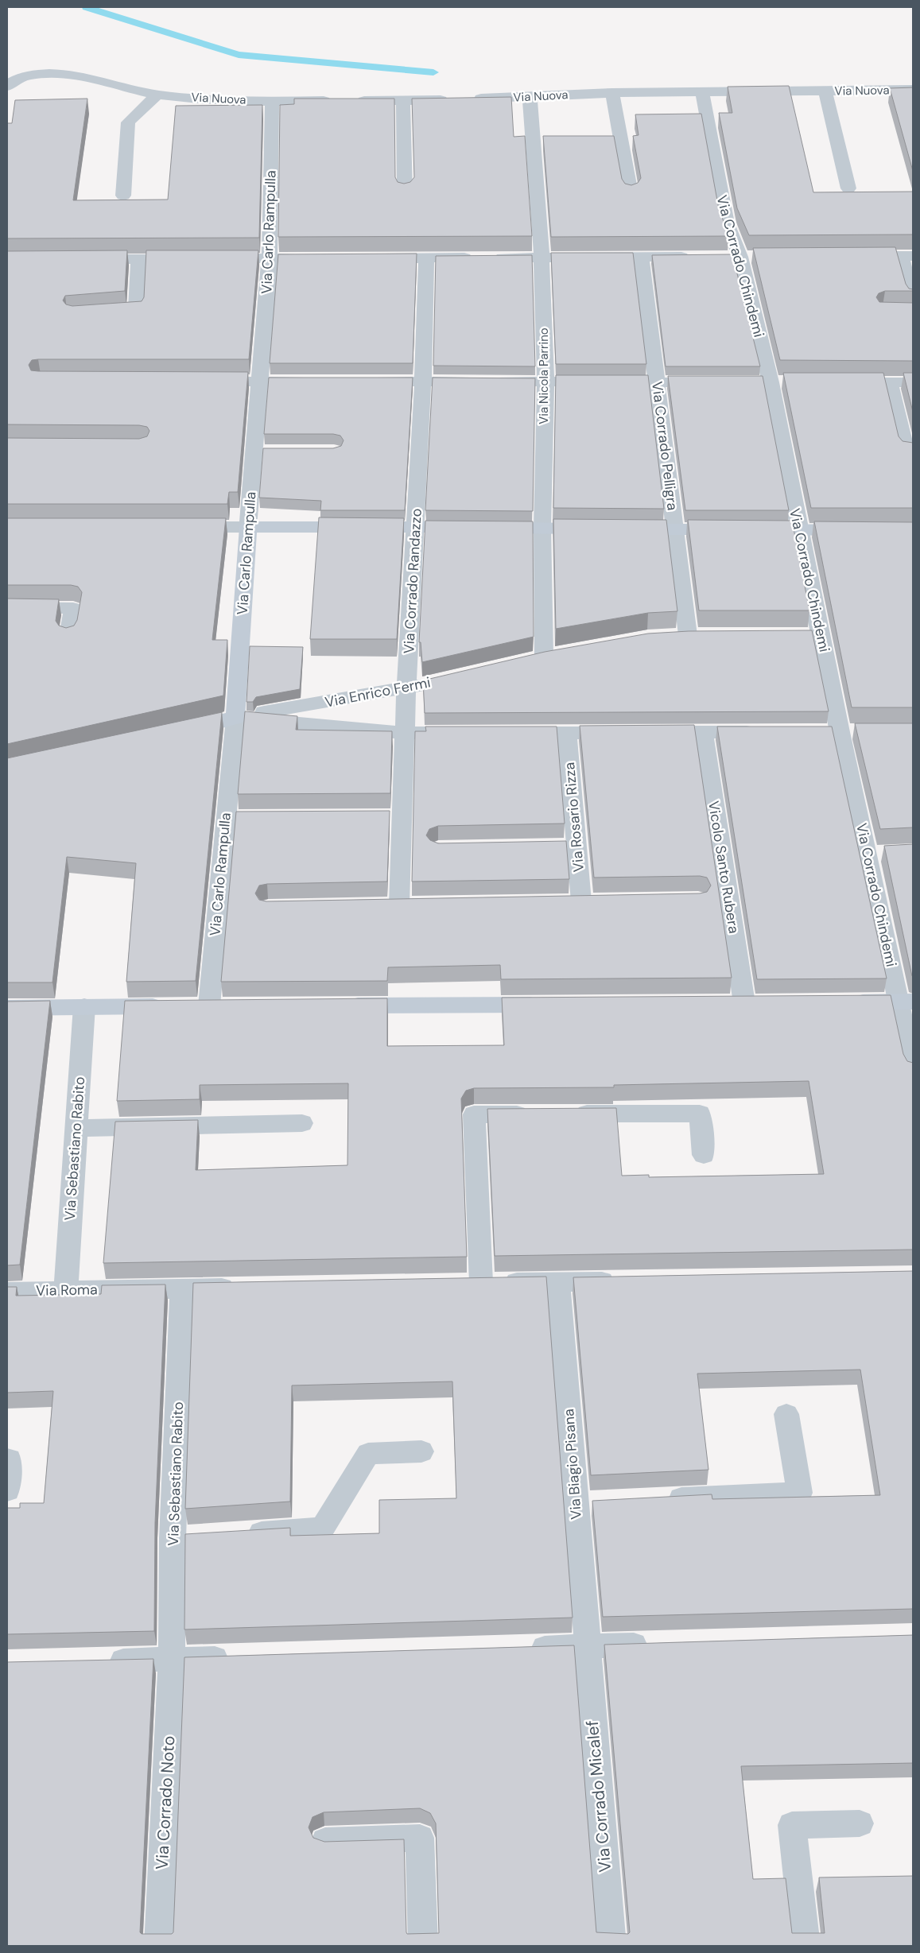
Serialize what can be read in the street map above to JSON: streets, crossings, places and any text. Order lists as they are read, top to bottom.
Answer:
{
  "streets": {
    "street": [
      "Via Nuova",
      "Via Carlo Rampulla",
      "Via Corrado Chindemi",
      "Via Nicola Parrino",
      "Via Corrado Pelligra",
      "Via Corrado Randazzo",
      "Via Enrico Fermi",
      "Via Rosario Rizza",
      "Vicolo Santo Rubera",
      "Via Sebastiano Rabito",
      "Via Roma",
      "Via Biagio Pisana",
      "Via Corrado Micalef",
      "Via Corrado Noto"
    ]
  },
  "crossings": [
    ["Via Nuova", "Via Carlo Rampulla"],
    ["Via Nuova", "Via Corrado Chindemi"],
    ["Via Nuova", "Via Nicola Parrino"],
    ["Via Carlo Rampulla", "Via Enrico Fermi"],
    ["Via Corrado Randazzo", "Via Enrico Fermi"],
    ["Via Sebastiano Rabito", "Via Roma"],
    ["Via Sebastiano Rabito", "Via Corrado Noto"],
    ["Via Biagio Pisana", "Via Corrado Micalef"]
  ]
}
